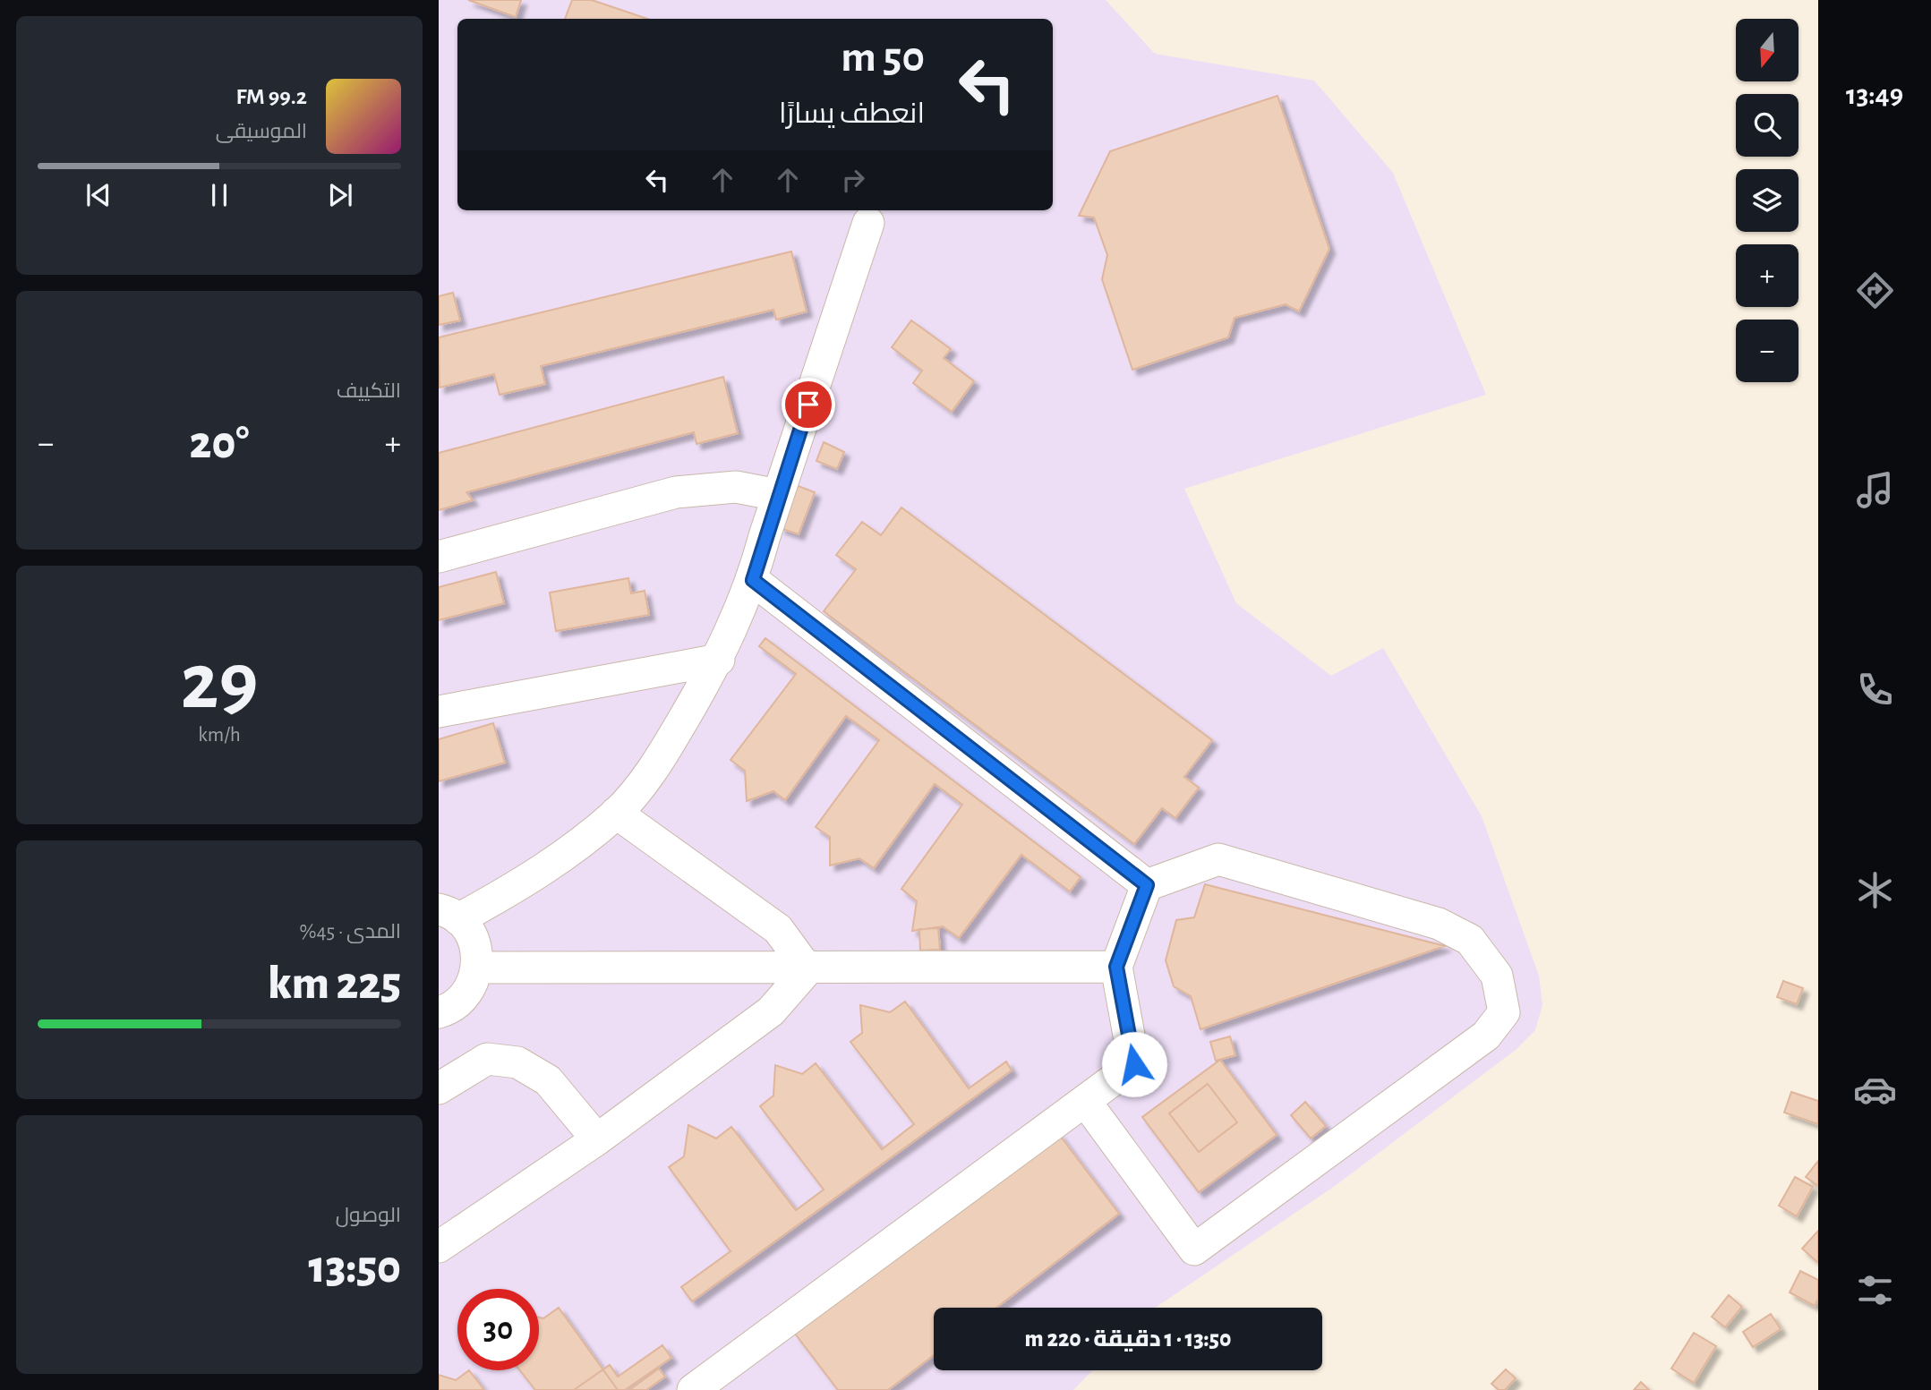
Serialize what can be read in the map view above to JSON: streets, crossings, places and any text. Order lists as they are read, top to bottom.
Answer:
{
  "north": "bottom",
  "page": {
    "tabs": "13:49",
    "map_buttons": ["+", "−"],
    "turn": ["50 m", "انعطف يسارًا"],
    "song": ["99.2 FM", "الموسيقى"],
    "tile": [
      "التكييف",
      ["29", "km/h"],
      ["المدى · 45%", "225 km"],
      ["الوصول", "13:50"]
    ],
    "heat": ["−", "20°", "+"],
    "limit": "30",
    "trip": "13:50 · 1 دقيقة · 220 m"
  }
}
